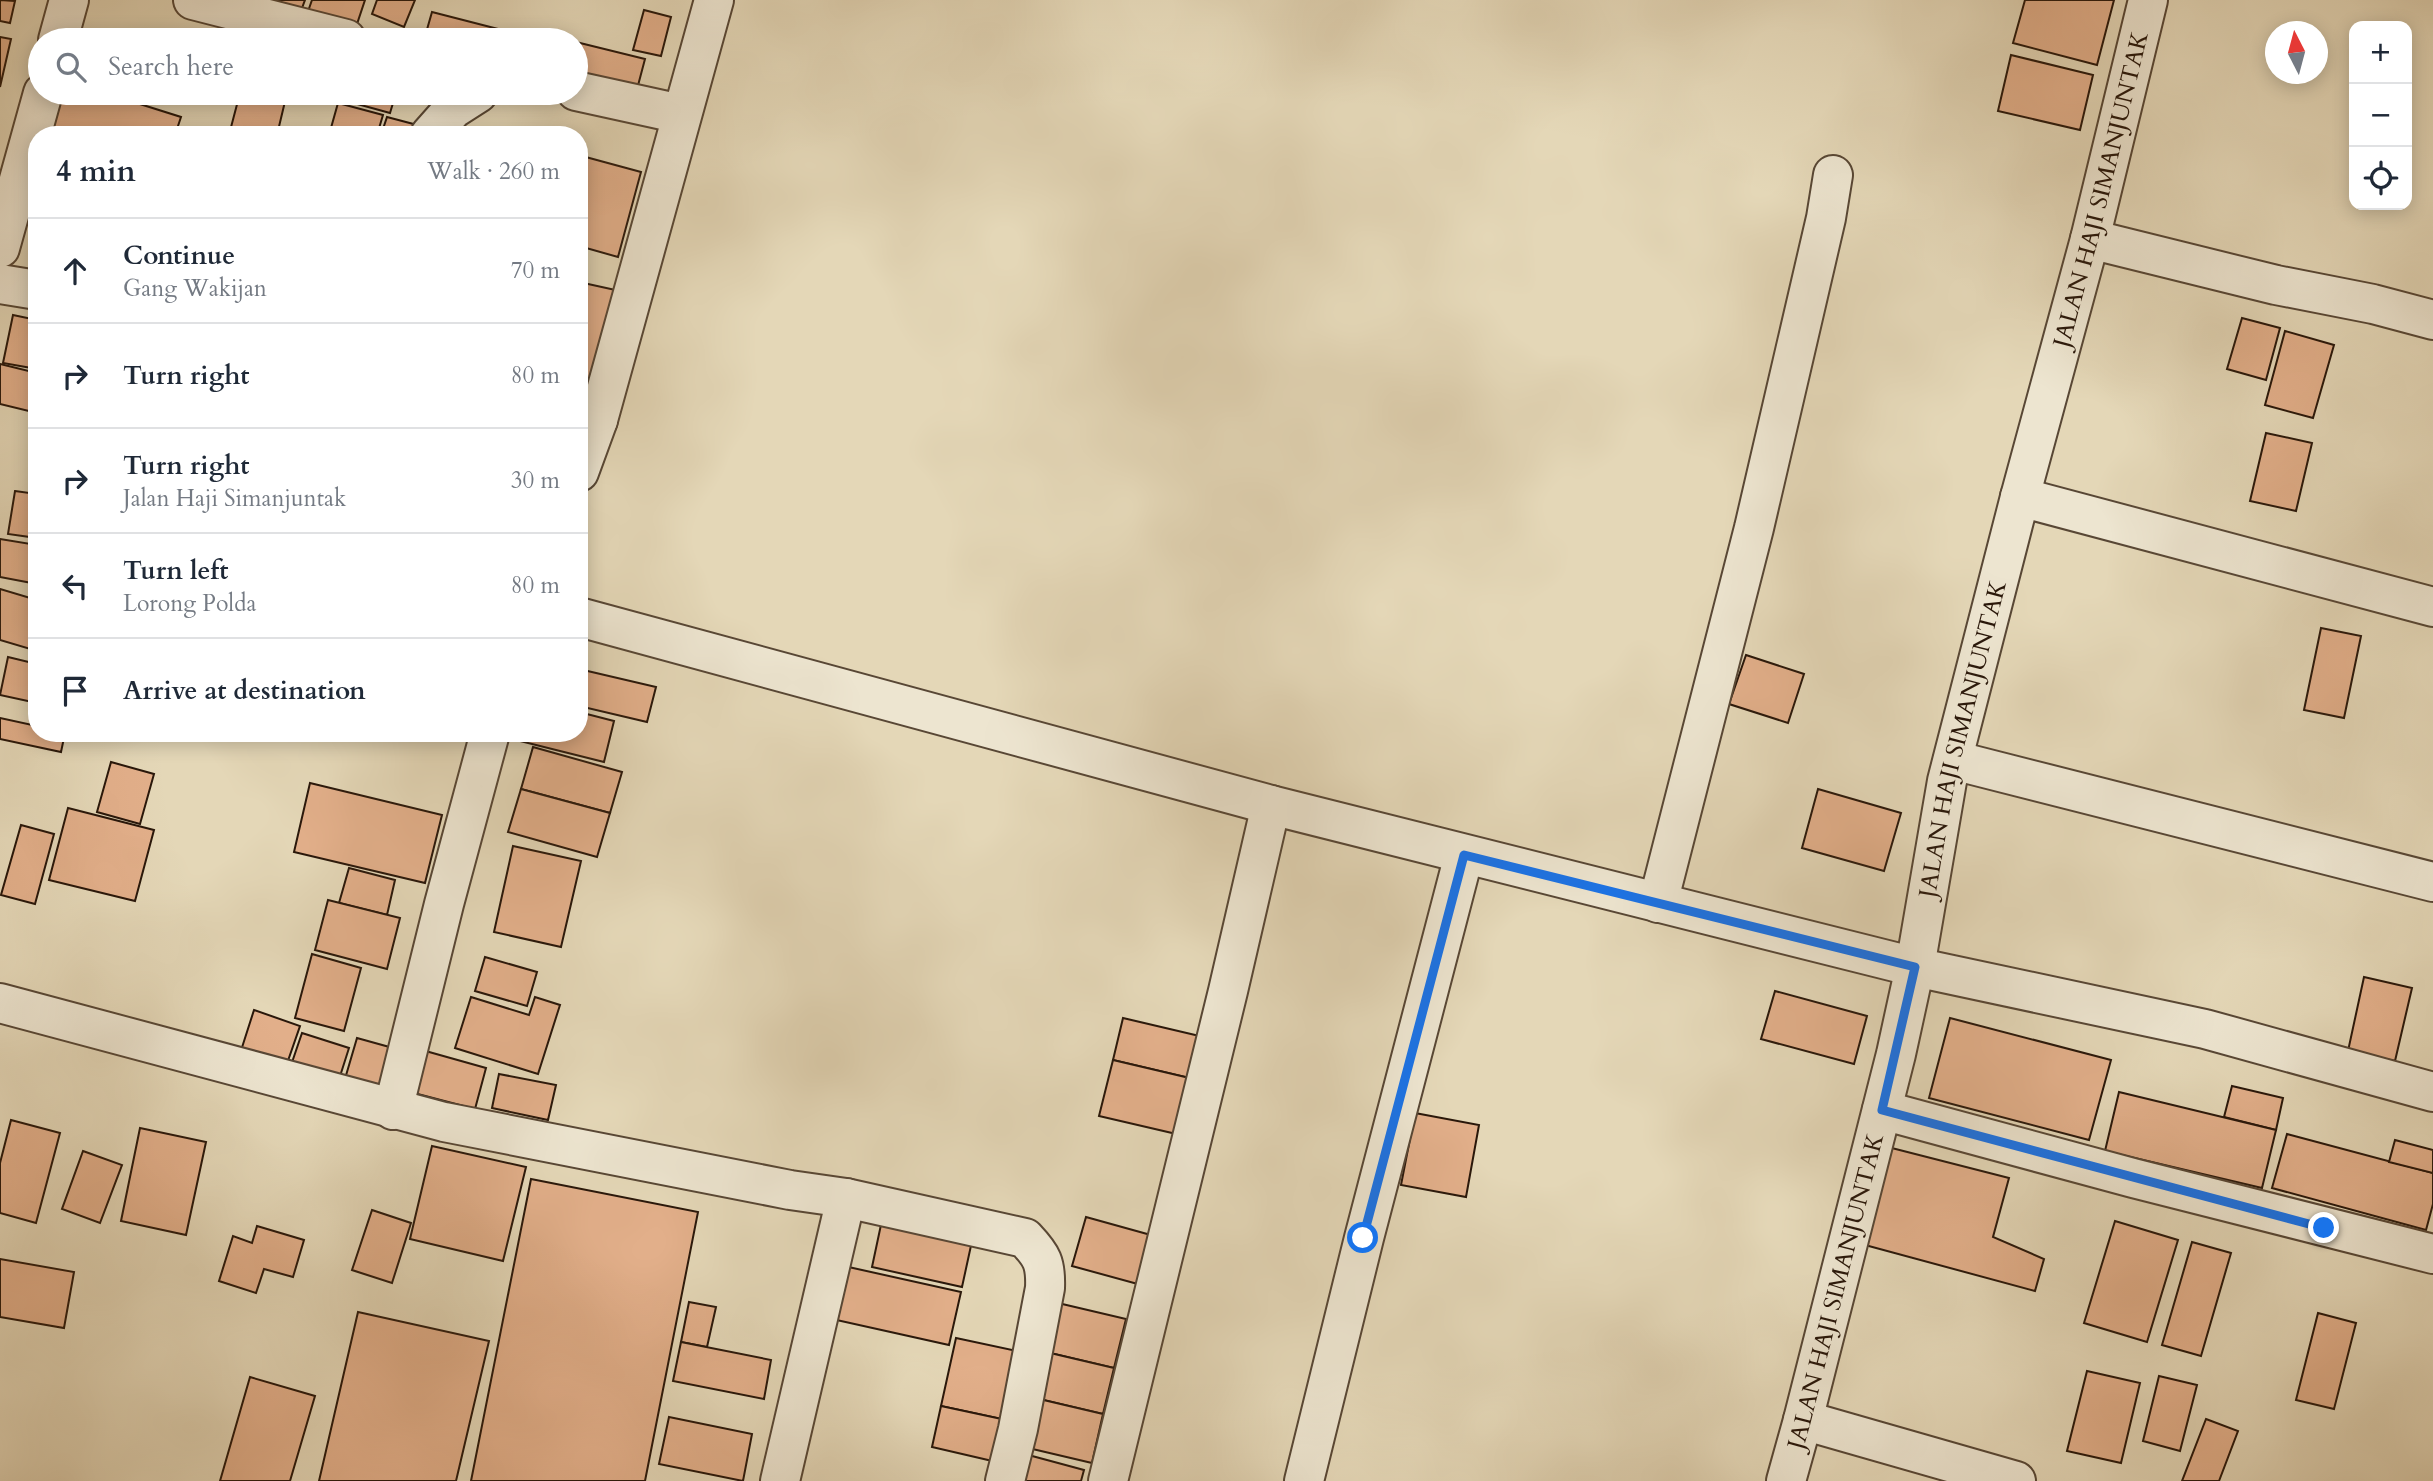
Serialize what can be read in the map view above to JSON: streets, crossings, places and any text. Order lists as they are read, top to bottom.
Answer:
{
  "streets": {
    "street": ["JALAN HAJI SIMANJUNTAK"]
  },
  "north": "top",
  "page": {
    "map_buttons": ["+", "−"],
    "search": "Search here",
    "heading": ["4 min", "Walk · 260 m"],
    "list": [
      ["Continue", "Gang Wakijan", "70 m"],
      ["Turn right", "80 m"],
      ["Turn right", "Jalan Haji Simanjuntak", "30 m"],
      ["Turn left", "Lorong Polda", "80 m"],
      "Arrive at destination"
    ]
  }
}
